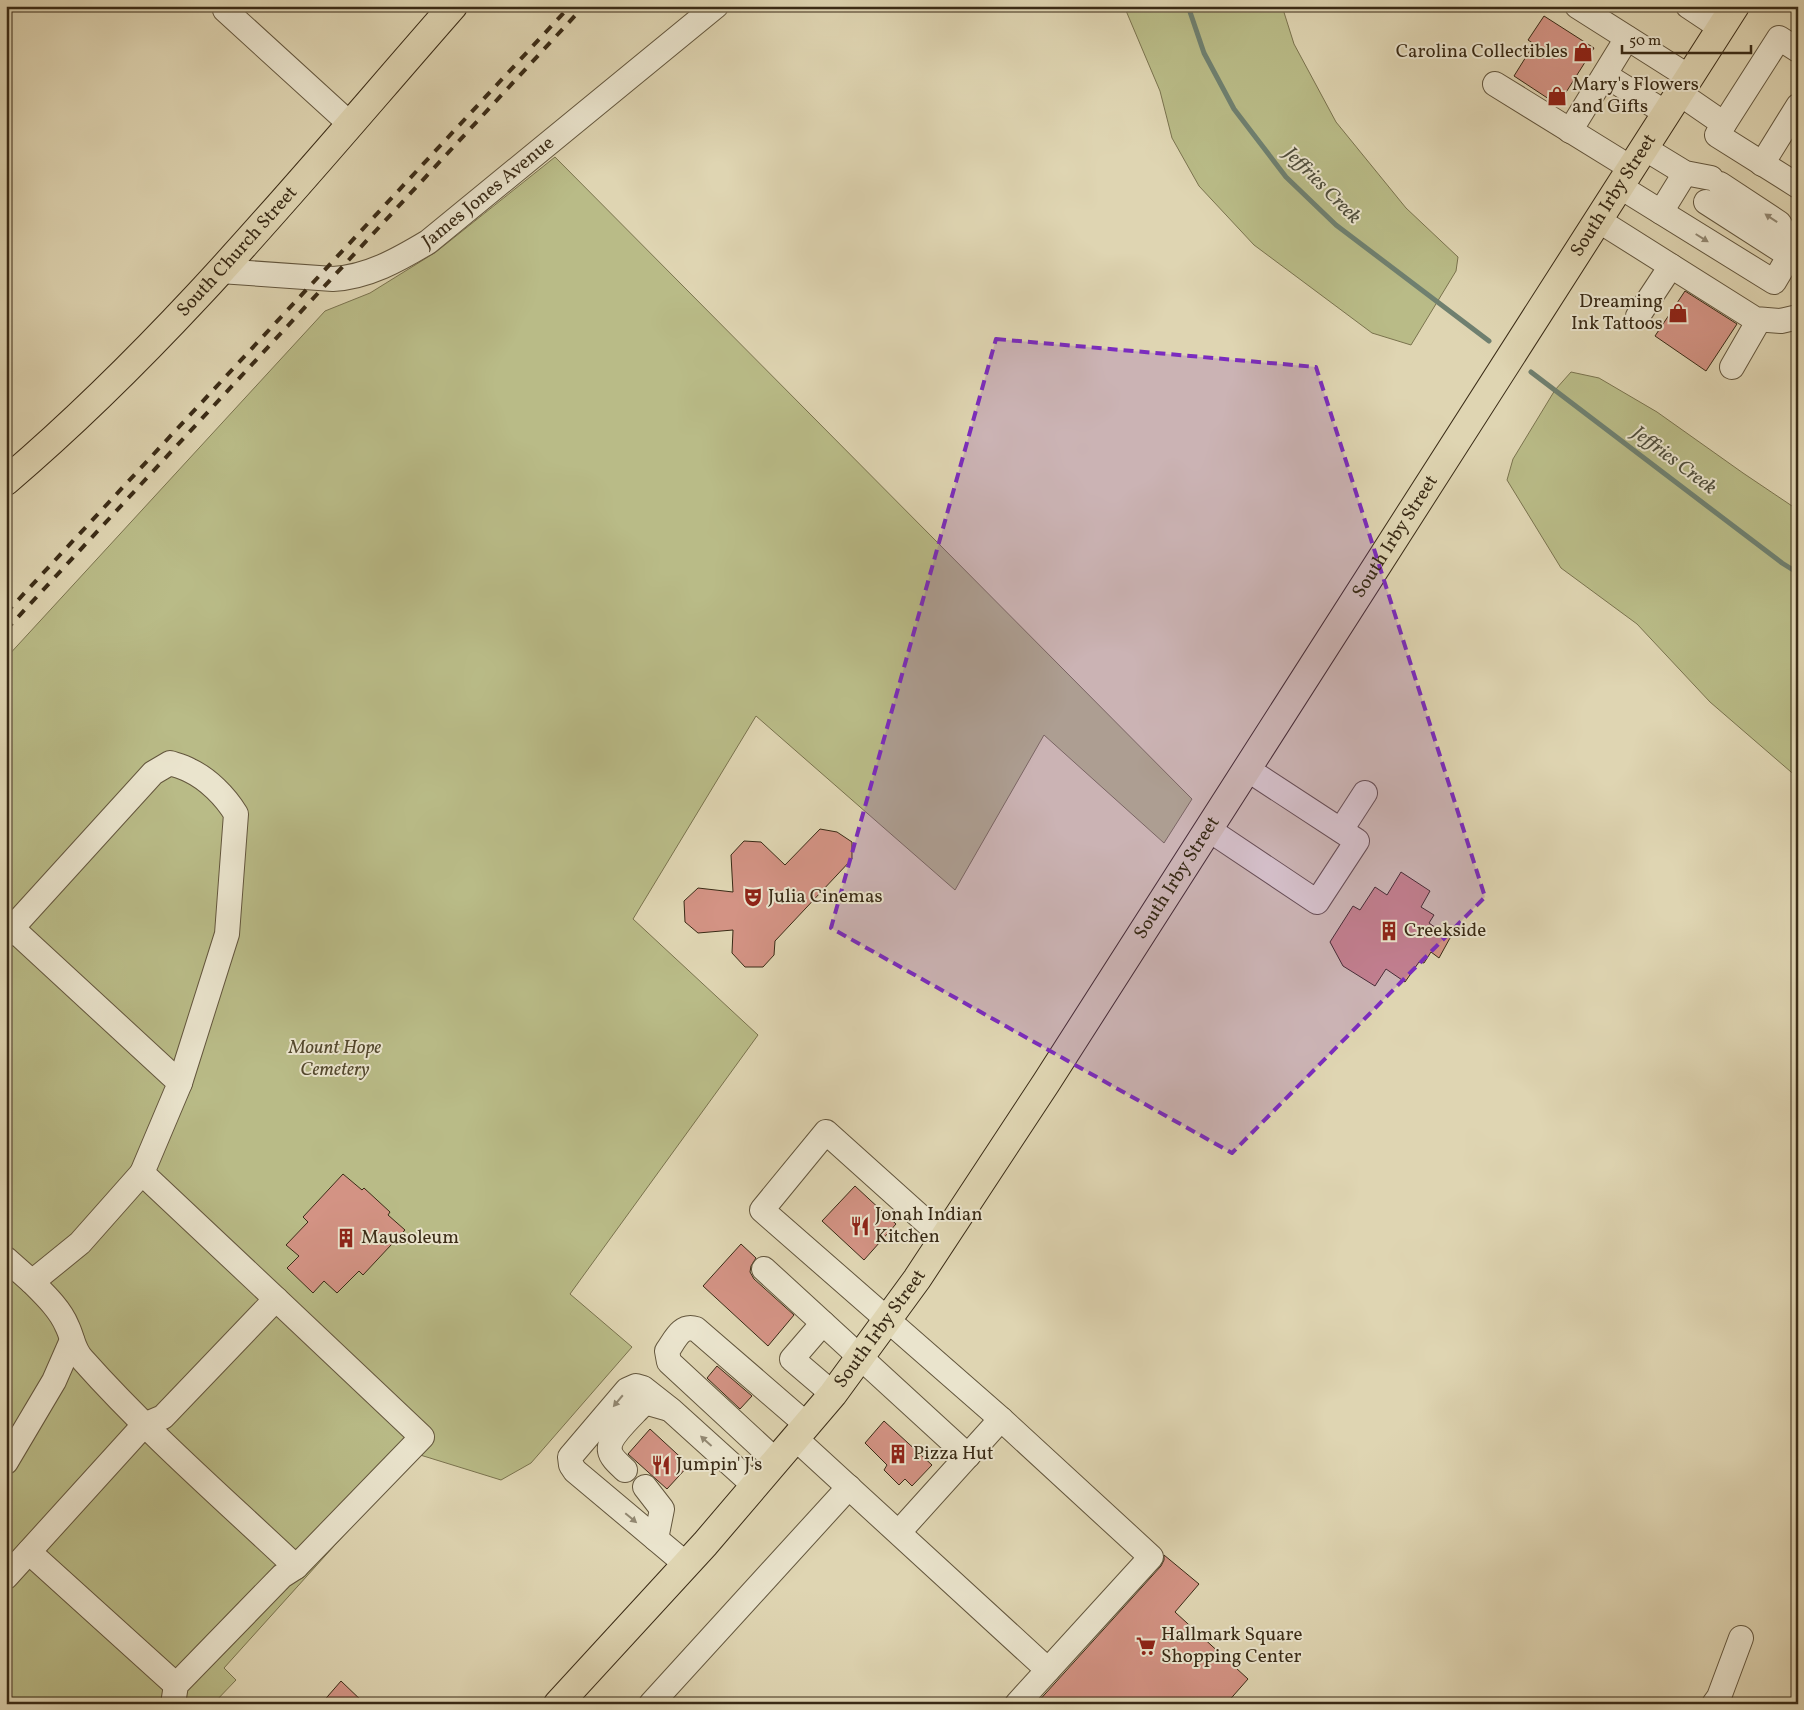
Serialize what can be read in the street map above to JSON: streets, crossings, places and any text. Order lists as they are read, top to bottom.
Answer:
{
  "streets": {
    "main road": ["South Irby Street", "South Church Street"],
    "street": ["James Jones Avenue"]
  },
  "crossings": [
    ["James Jones Avenue", "South Church Street"]
  ],
  "water": ["Jeffries Creek"],
  "parks": ["Mount Hope Cemetery"],
  "places": {
    "shop": ["Carolina Collectibles", "Mary's Flowers and Gifts", "Dreaming Ink Tattoos"],
    "theatre": ["Julia Cinemas"],
    "building": ["Creekside", "Mausoleum", "Pizza Hut"],
    "restaurant": ["Jonah Indian Kitchen", "Jumpin' J's"],
    "supermarket": ["Hallmark Square Shopping Center"]
  },
  "scale_bar": "50 m"
}
